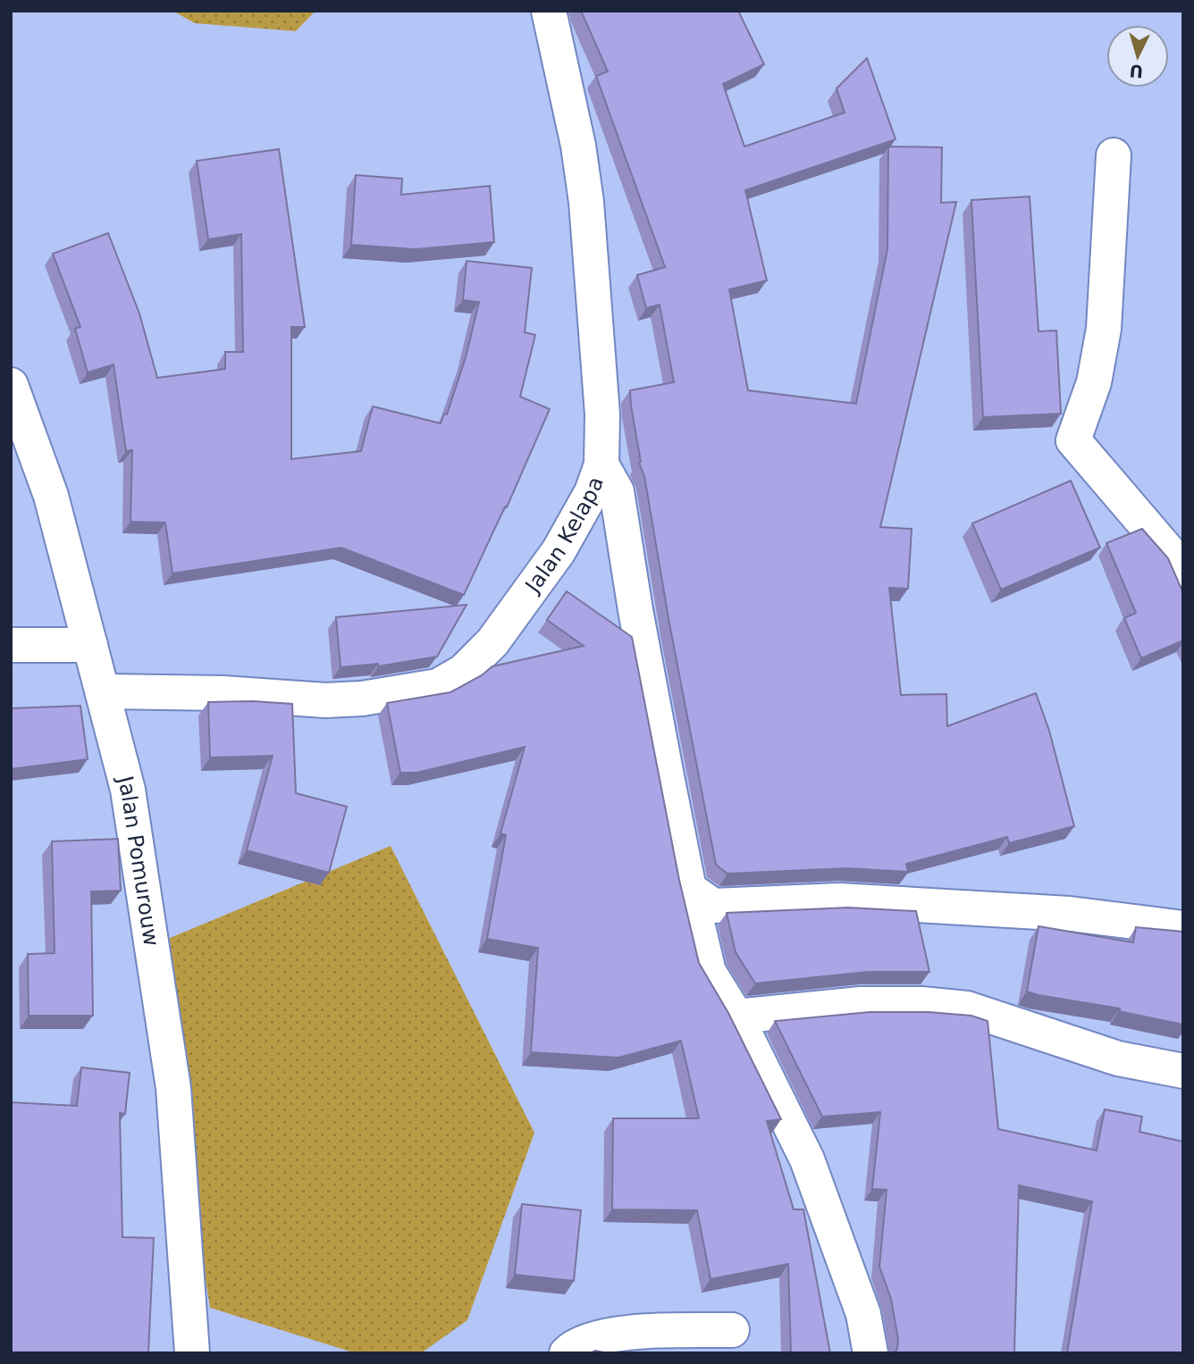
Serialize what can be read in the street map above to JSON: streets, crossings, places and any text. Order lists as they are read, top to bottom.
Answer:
{
  "streets": {
    "street": ["Jalan Kelapa", "Jalan Pomurouw"]
  },
  "crossings": [
    ["Jalan Kelapa", "Jalan Pomurouw"]
  ],
  "north": "bottom"
}
